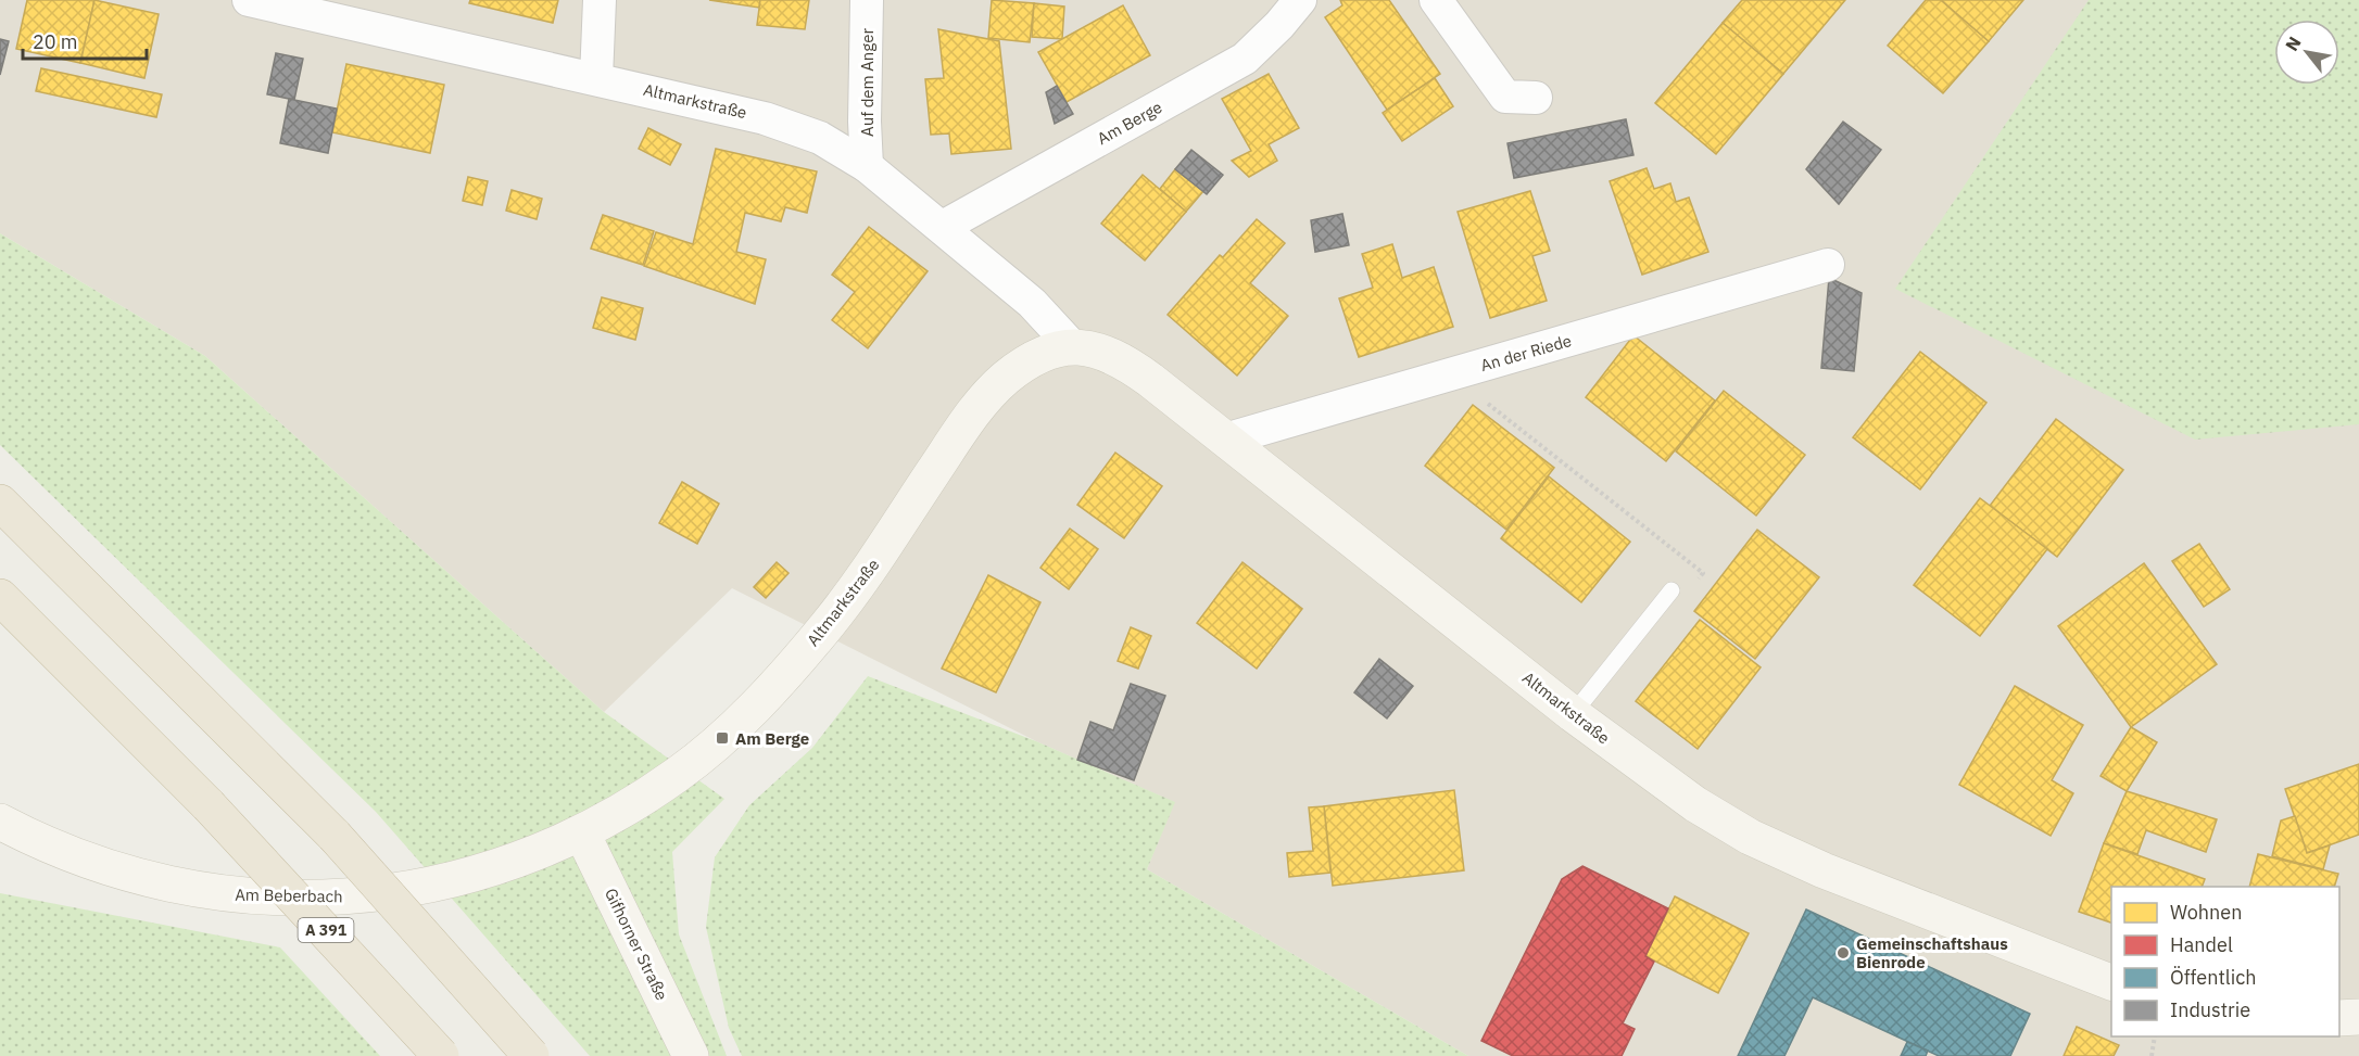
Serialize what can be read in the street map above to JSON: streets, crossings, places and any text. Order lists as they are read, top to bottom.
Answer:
{
  "streets": {
    "highway": ["A 391"],
    "main road": ["Altmarkstraße", "Am Beberbach", "Gifhorner Straße"],
    "street": ["Auf dem Anger", "Am Berge", "An der Riede"]
  },
  "crossings": [
    ["Auf dem Anger", "Altmarkstraße"],
    ["Altmarkstraße", "Am Berge"],
    ["Altmarkstraße", "An der Riede"],
    ["Altmarkstraße", "Am Beberbach"],
    ["Altmarkstraße", "Gifhorner Straße"],
    ["Am Beberbach", "Gifhorner Straße"]
  ],
  "places": {
    "transit": ["Am Berge"],
    "other": ["Gemeinschaftshaus Bienrode"]
  },
  "legend": [
    "Wohnen",
    "Handel",
    "Öffentlich",
    "Industrie"
  ],
  "scale_bar": "20 m",
  "north": "top left"
}
